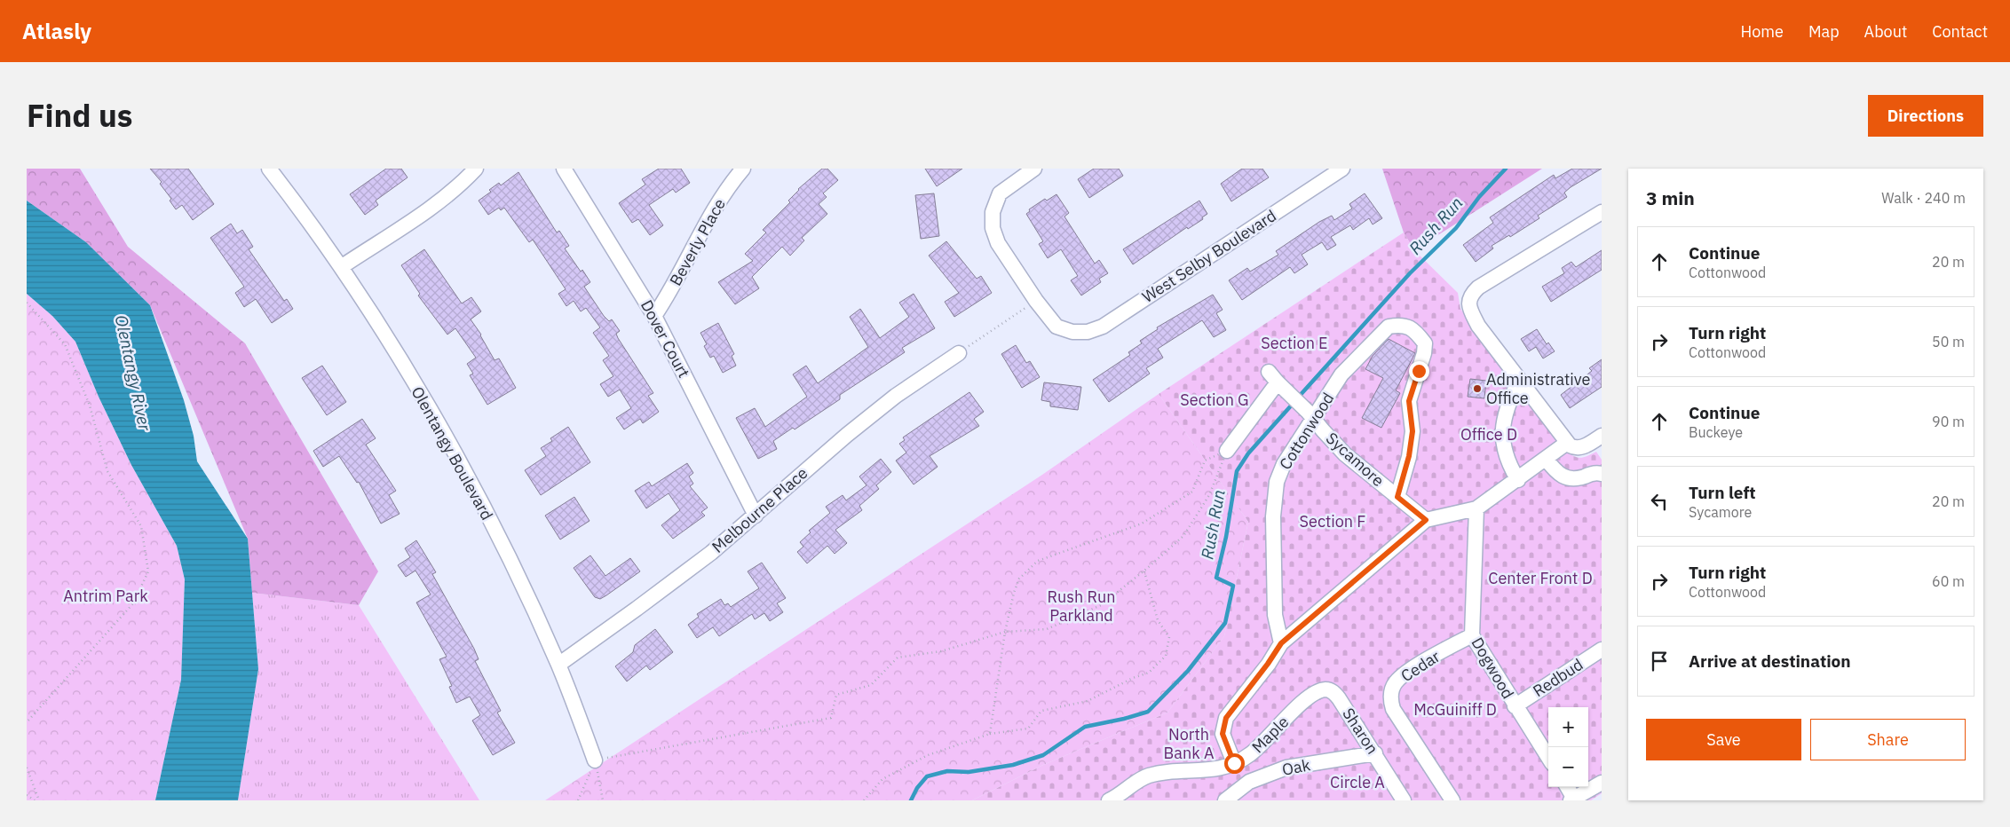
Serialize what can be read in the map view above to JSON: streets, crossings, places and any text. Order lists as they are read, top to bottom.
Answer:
{
  "streets": {
    "street": [
      "Beverly Place",
      "West Selby Boulevard",
      "Dover Court",
      "Cottonwood",
      "Olentangy Boulevard",
      "Sycamore",
      "Melbourne Place",
      "Cedar",
      "Dogwood",
      "Redbud",
      "Sharon",
      "Maple",
      "Oak"
    ]
  },
  "crossings": [
    ["Beverly Place", "Dover Court"],
    ["Dover Court", "Melbourne Place"],
    ["Cottonwood", "Sycamore"],
    ["Olentangy Boulevard", "Melbourne Place"],
    ["Cedar", "Dogwood"],
    ["Dogwood", "Redbud"],
    ["Sharon", "Maple"],
    ["Sharon", "Oak"]
  ],
  "water": ["Rush Run", "Olentangy River"],
  "parks": [
    "Section E",
    "Section G",
    "Office D",
    "Section F",
    "Center Front D",
    "Antrim Park",
    "Rush Run Parkland",
    "McGuiniff D",
    "North Bank A",
    "Circle A"
  ],
  "places": ["Administrative Office"],
  "page": {
    "header": "Atlasly",
    "nav": [
      "Home",
      "Map",
      "About",
      "Contact"
    ],
    "title": "Find us",
    "buttons": [
      "Directions",
      ["Save", "Share"]
    ],
    "heading": ["3 min", "Walk · 240 m"],
    "list": [
      ["Continue", "Cottonwood", "20 m"],
      ["Turn right", "Cottonwood", "50 m"],
      ["Continue", "Buckeye", "90 m"],
      ["Turn left", "Sycamore", "20 m"],
      ["Turn right", "Cottonwood", "60 m"],
      "Arrive at destination"
    ],
    "map_buttons": ["+", "−"]
  }
}
